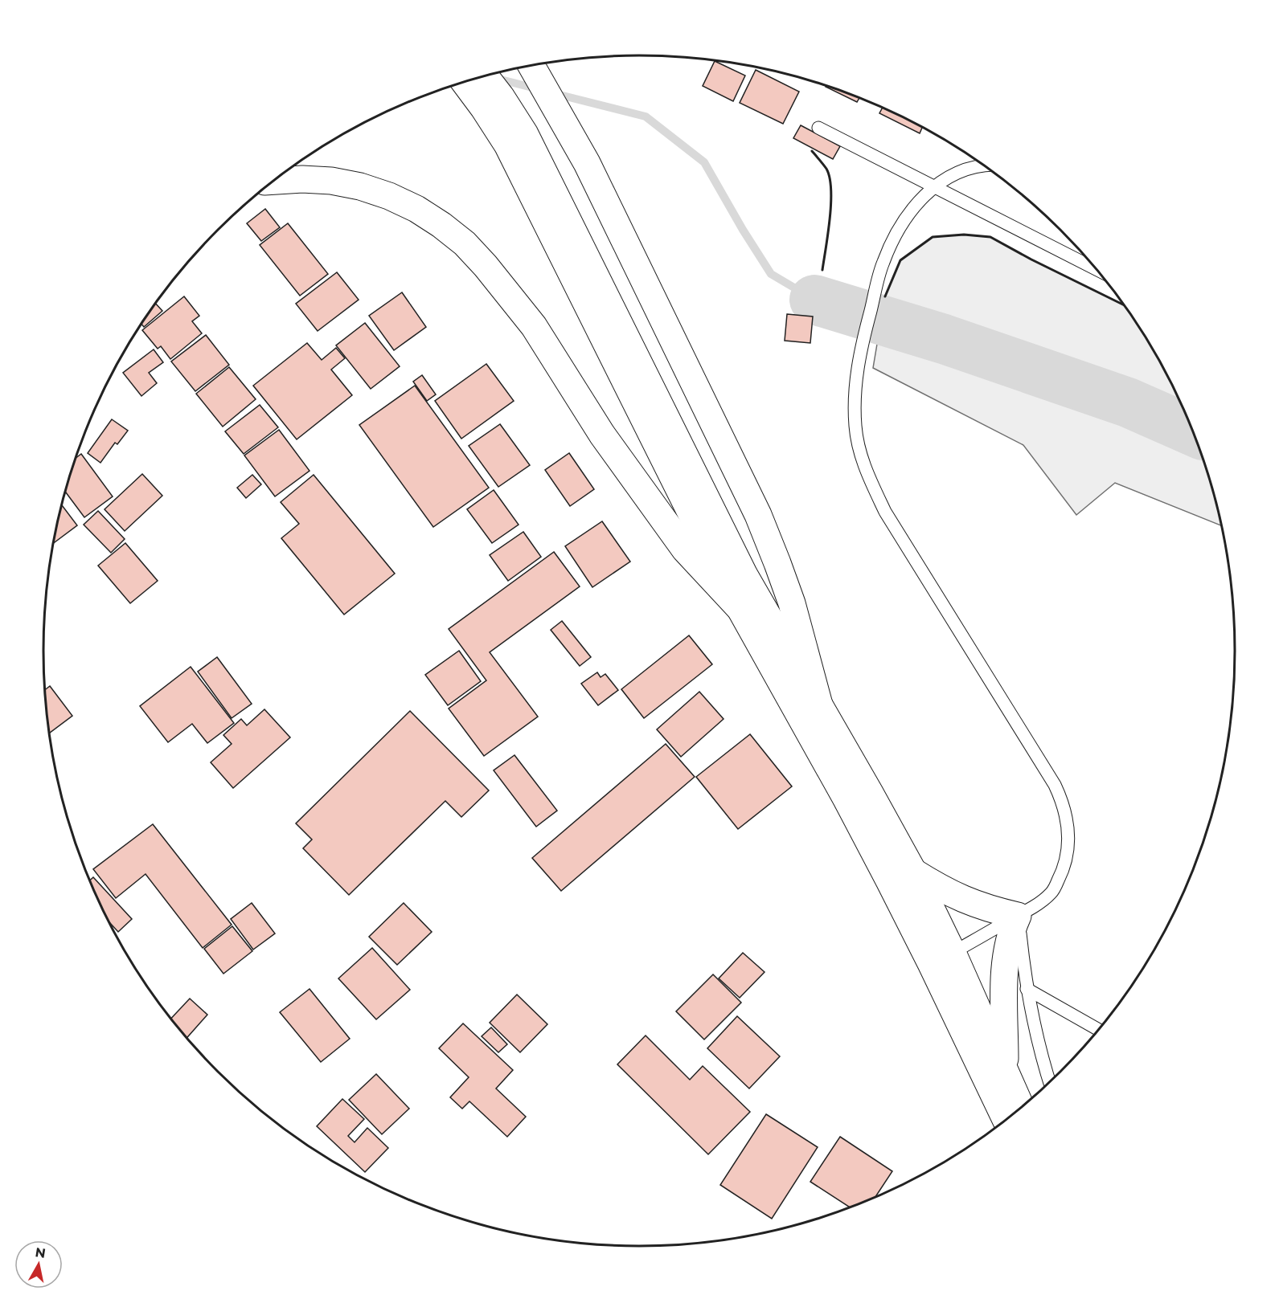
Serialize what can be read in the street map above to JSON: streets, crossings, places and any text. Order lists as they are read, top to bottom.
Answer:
{
  "north": "top"
}
